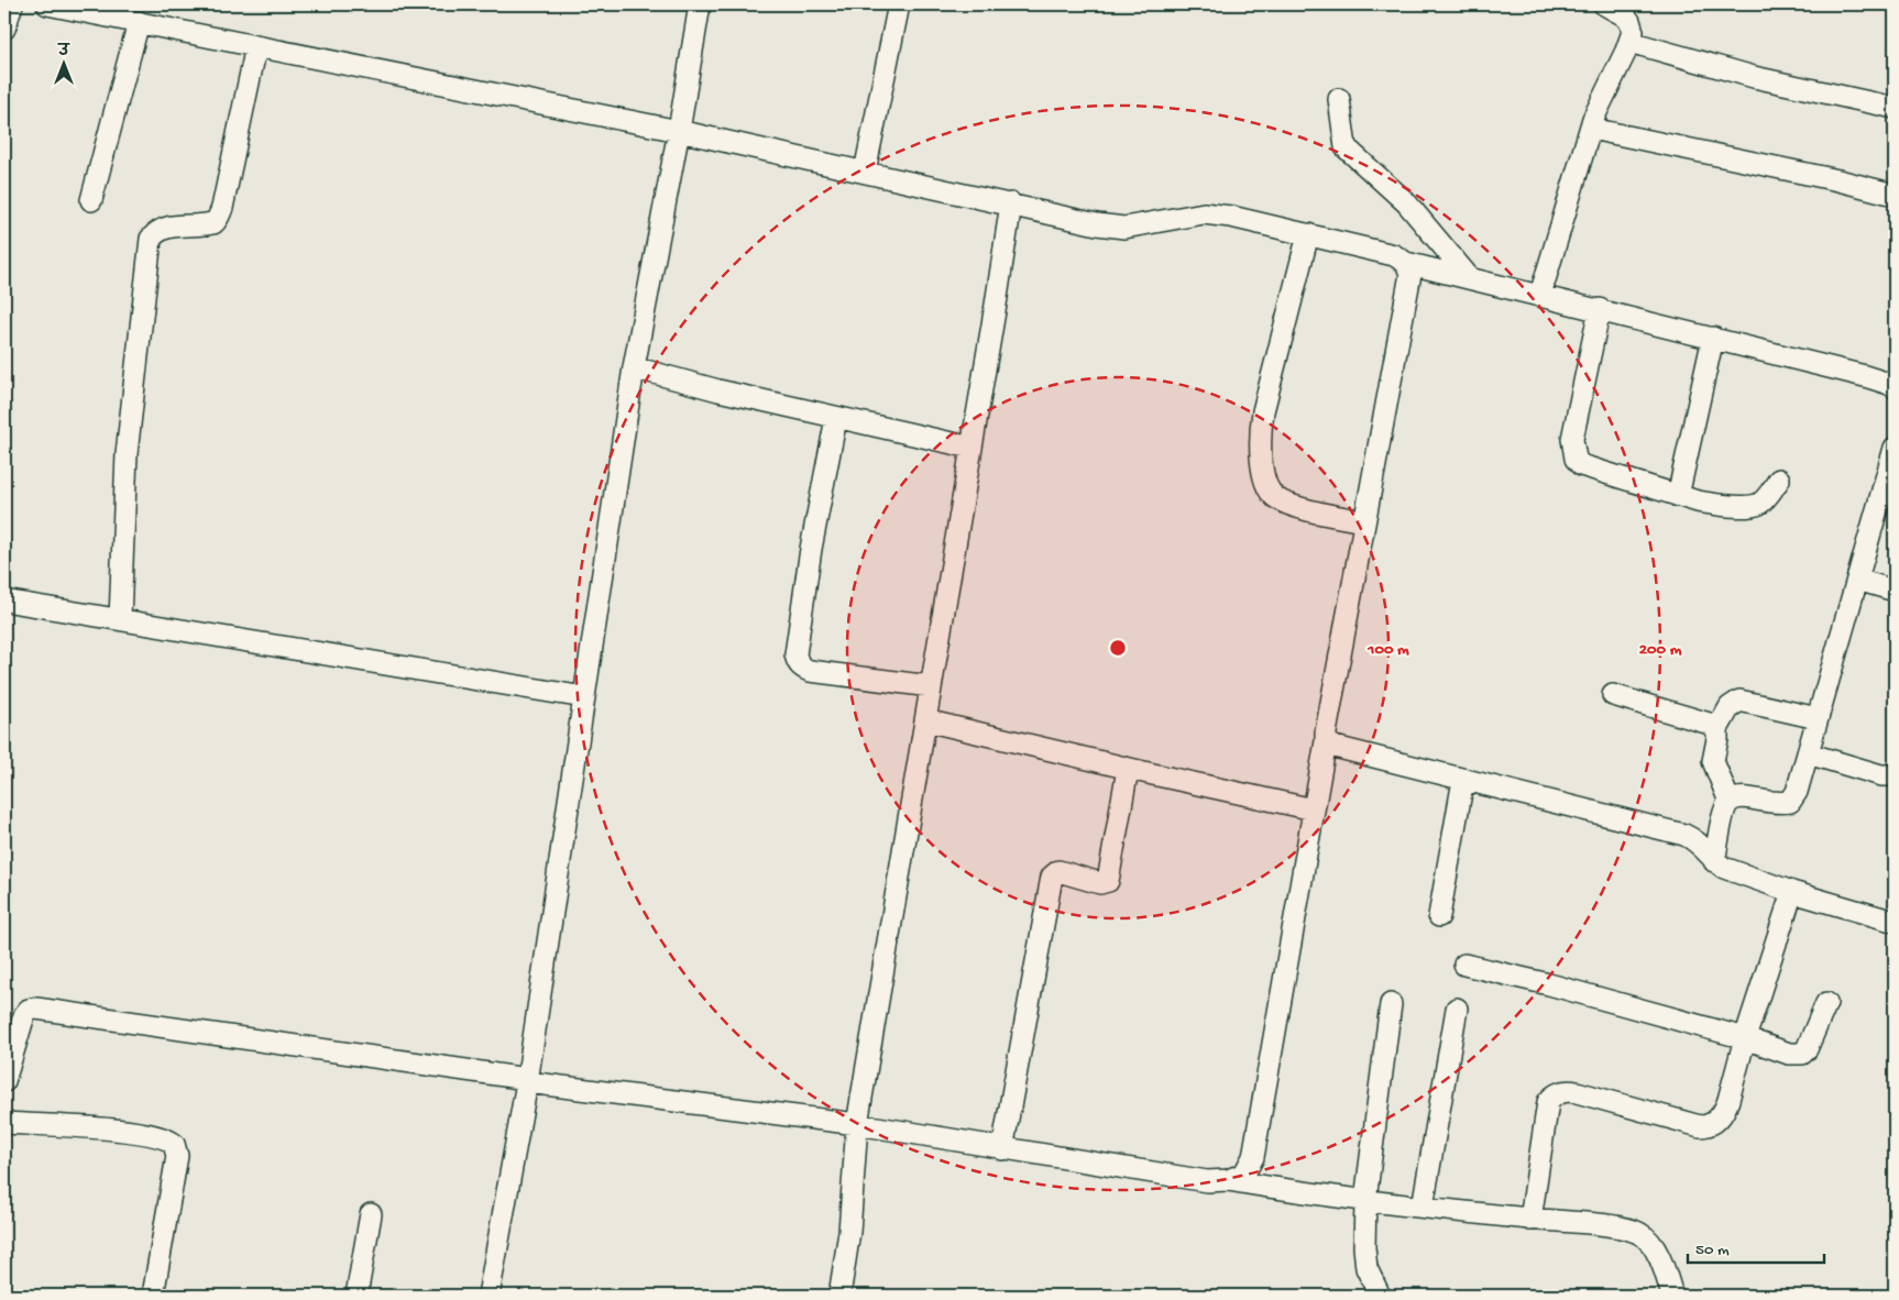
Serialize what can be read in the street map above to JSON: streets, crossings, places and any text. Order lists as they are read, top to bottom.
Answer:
{
  "scale_bar": "50 m",
  "north": "top",
  "rings": ["100 m", "200 m"]
}
